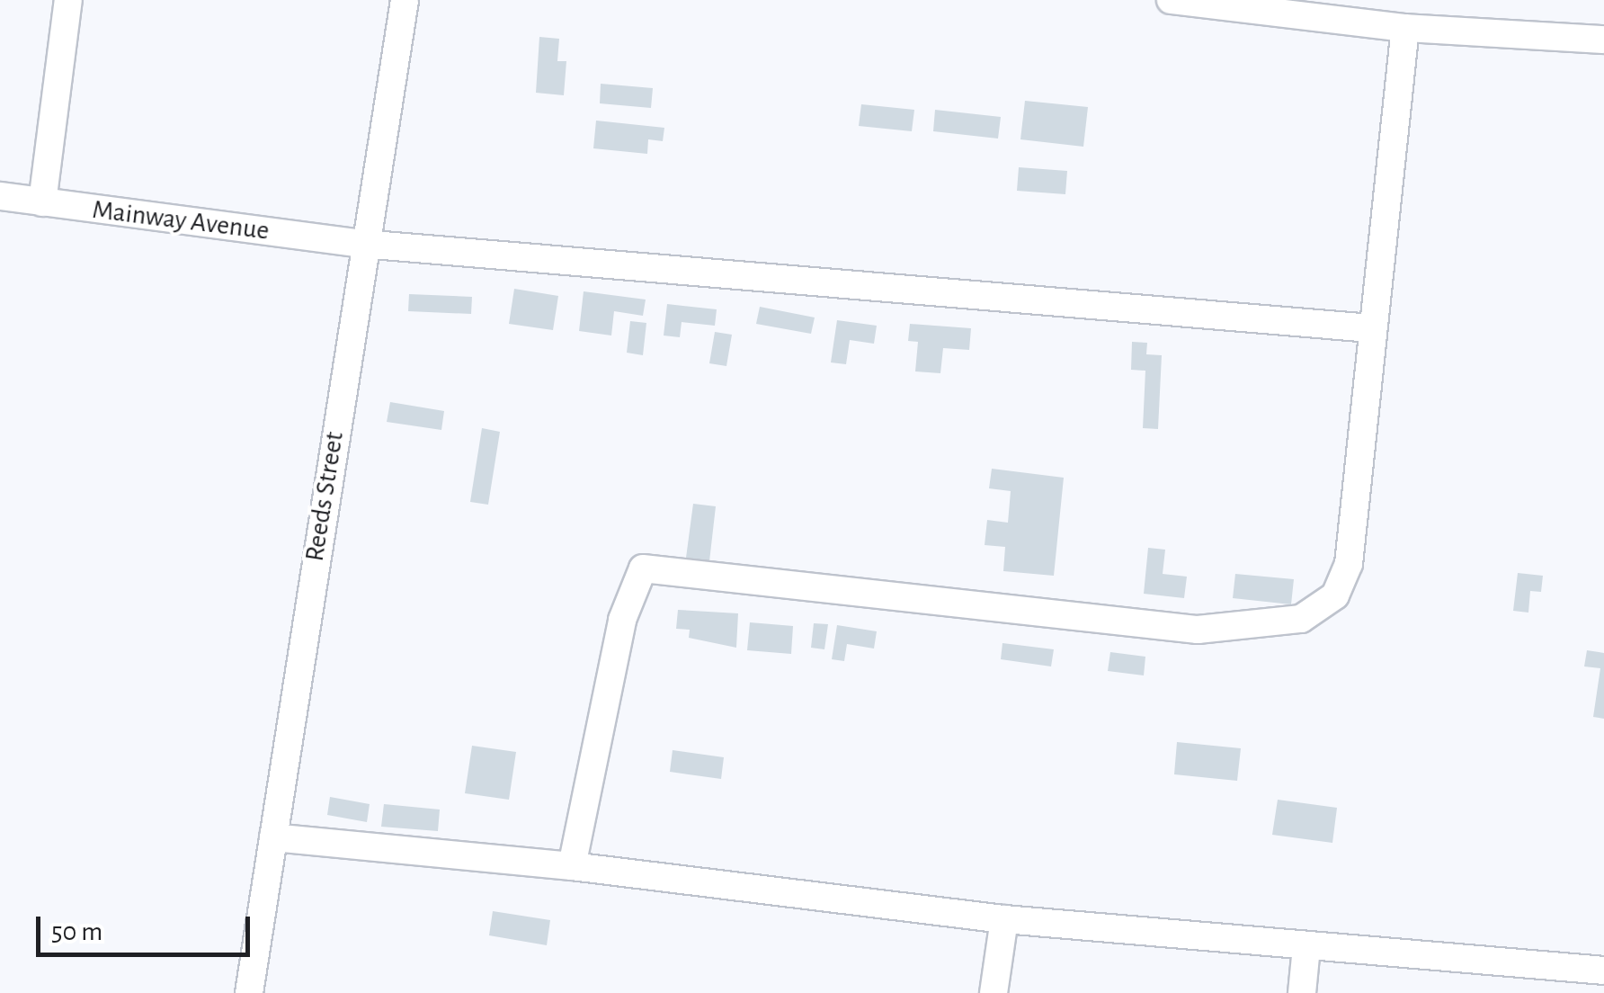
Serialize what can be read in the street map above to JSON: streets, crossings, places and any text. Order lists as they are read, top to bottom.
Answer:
{
  "streets": {
    "street": ["Mainway Avenue", "Reeds Street"]
  },
  "crossings": [
    ["Mainway Avenue", "Reeds Street"]
  ],
  "scale_bar": "50 m"
}
